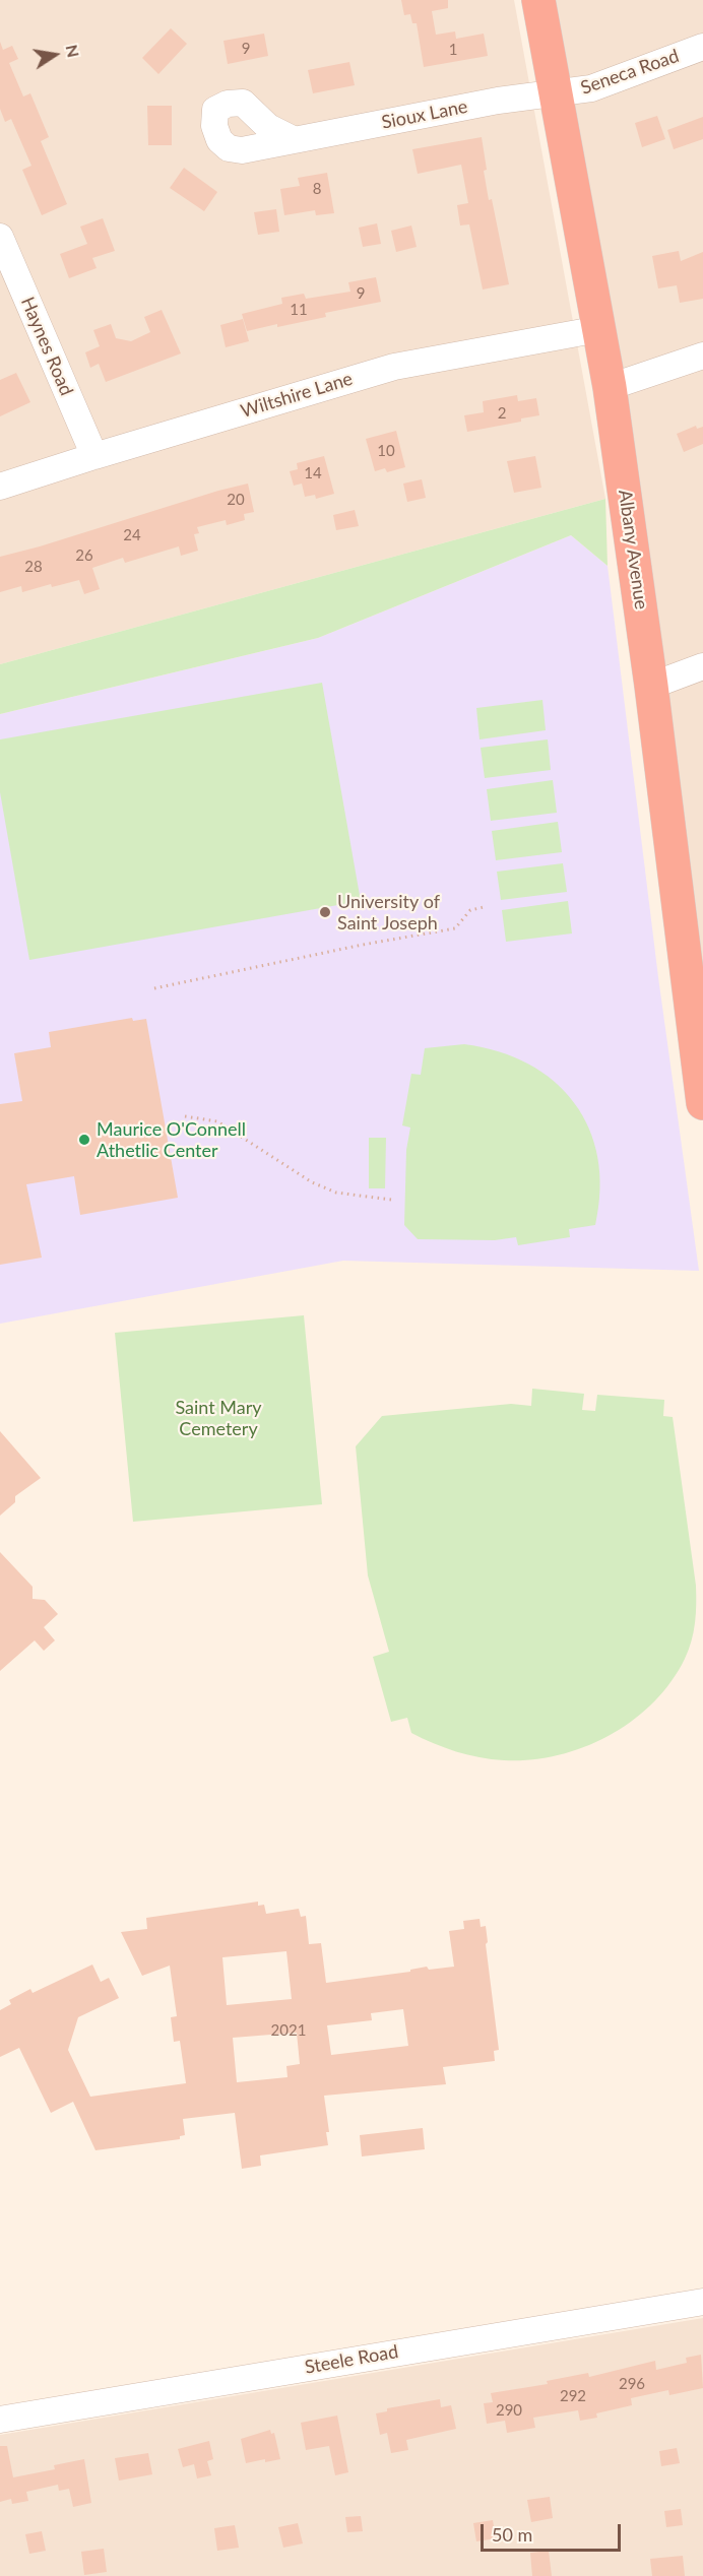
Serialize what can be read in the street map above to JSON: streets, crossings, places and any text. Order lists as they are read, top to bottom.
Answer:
{
  "streets": {
    "highway": ["Albany Avenue"],
    "street": [
      "Seneca Road",
      "Sioux Lane",
      "Haynes Road",
      "Wiltshire Lane",
      "Steele Road"
    ]
  },
  "crossings": [
    ["Seneca Road", "Sioux Lane"],
    ["Seneca Road", "Albany Avenue"],
    ["Sioux Lane", "Albany Avenue"],
    ["Haynes Road", "Wiltshire Lane"],
    ["Wiltshire Lane", "Albany Avenue"]
  ],
  "parks": ["Saint Mary Cemetery"],
  "places": ["University of Saint Joseph", "Maurice O'Connell Athetlic Center"],
  "house_numbers": [
    "9",
    "1",
    "8",
    "9",
    "11",
    "2",
    "10",
    "14",
    "20",
    "24",
    "26",
    "28",
    "2021",
    "296",
    "292",
    "290"
  ],
  "scale_bar": "50 m",
  "north": "right"
}
